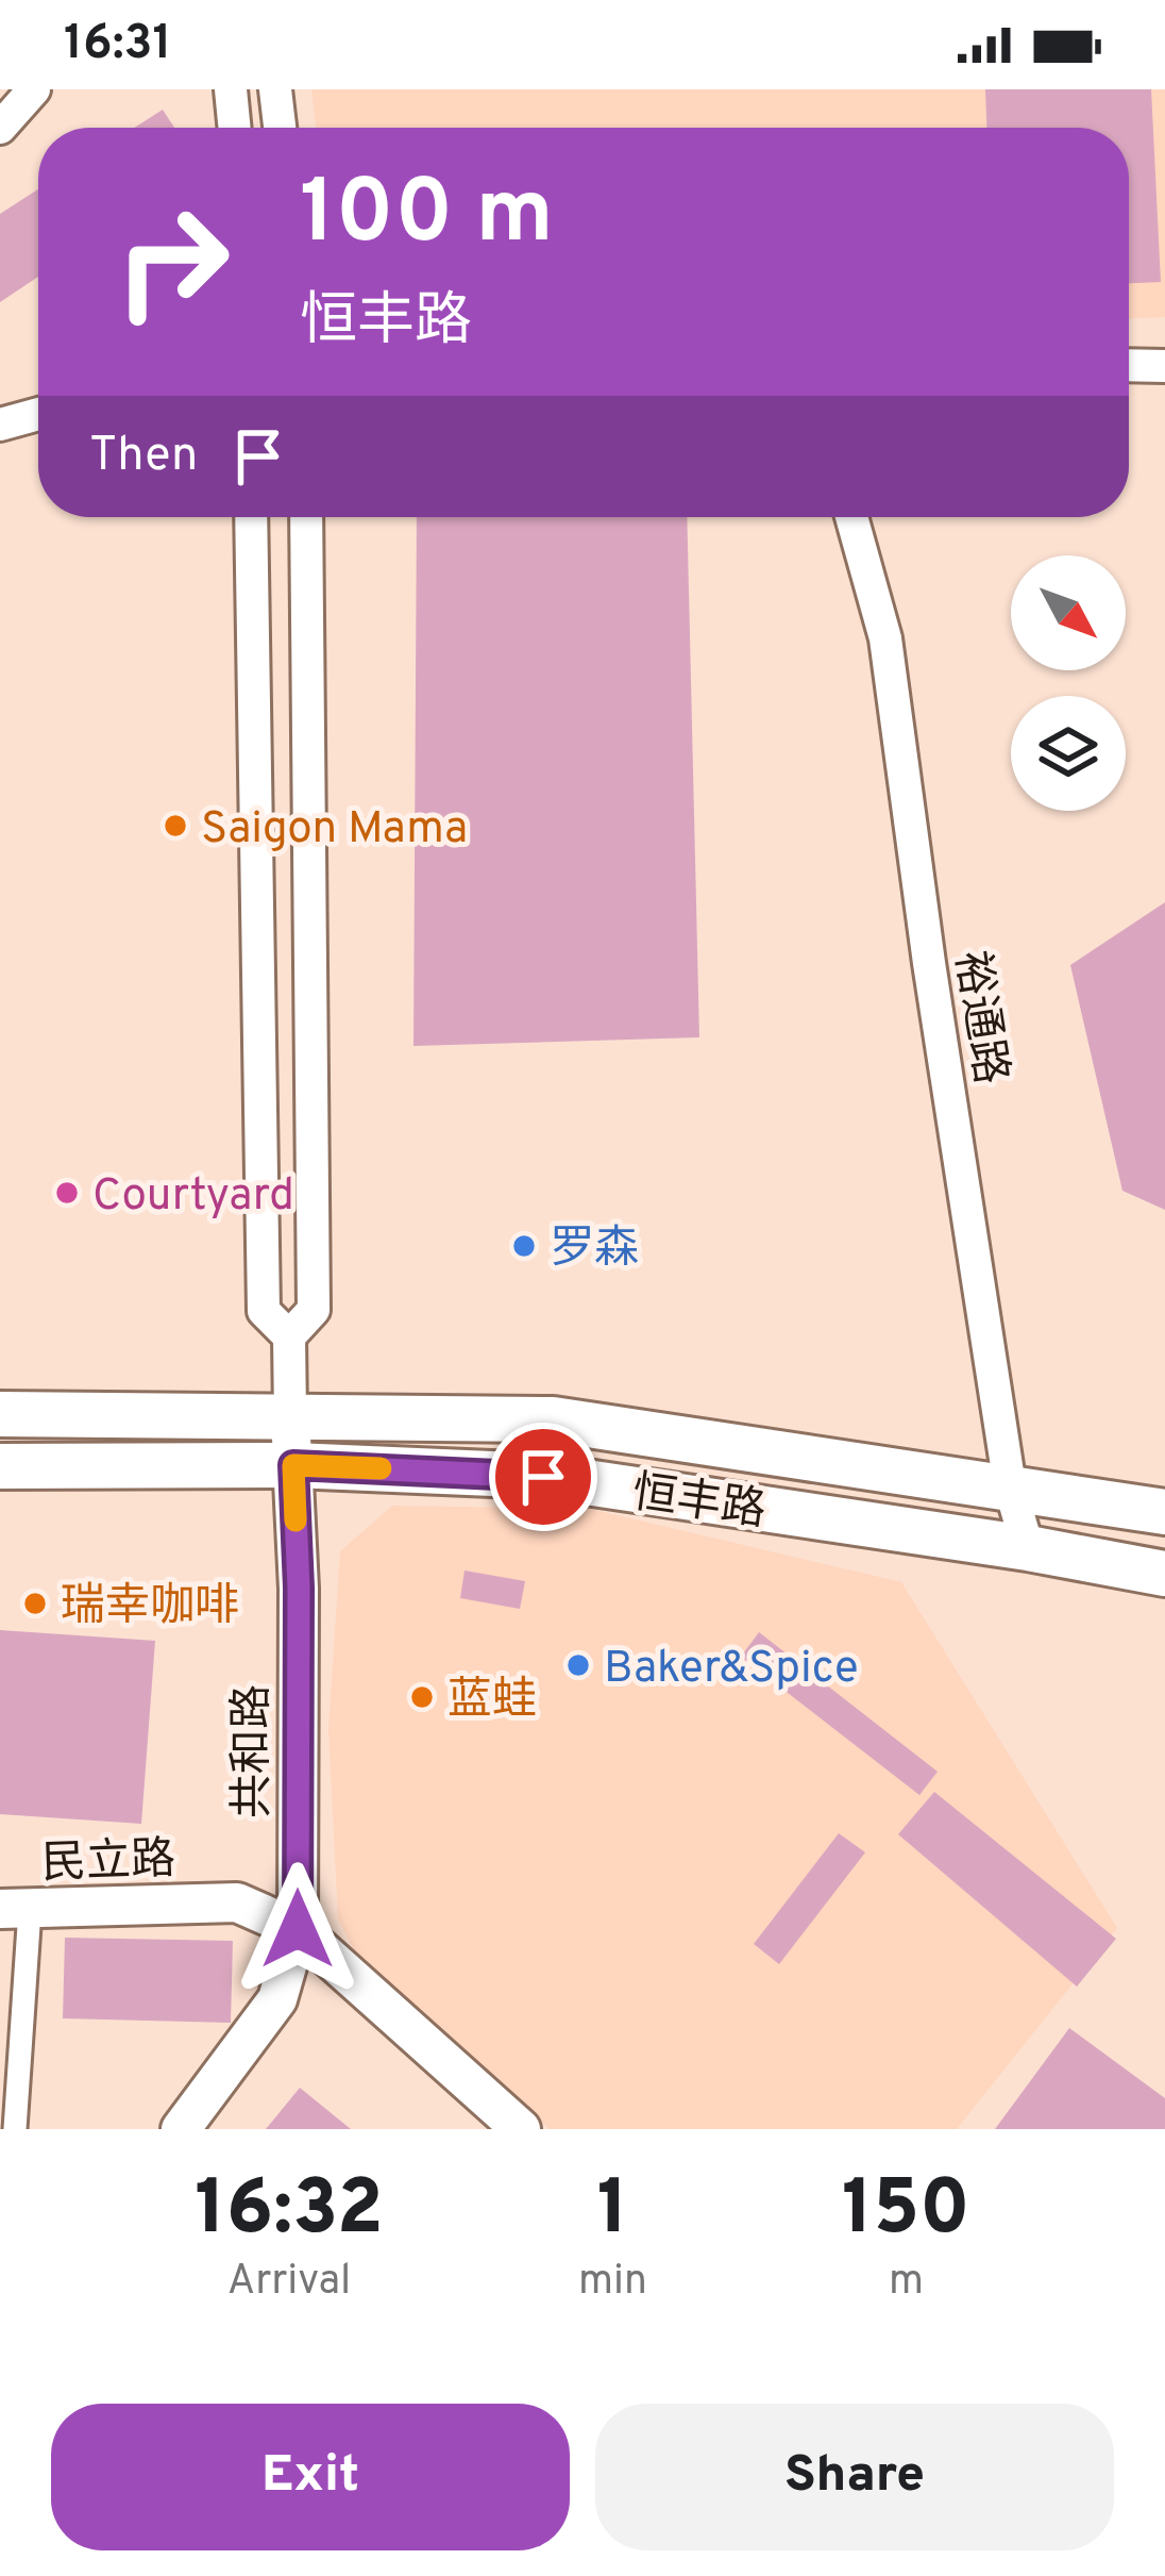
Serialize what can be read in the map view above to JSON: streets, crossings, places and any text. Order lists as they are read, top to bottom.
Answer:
{
  "streets": {
    "main road": ["恒丰路"],
    "street": ["裕通路", "共和路", "民立路"]
  },
  "crossings": [
    ["裕通路", "恒丰路"],
    ["恒丰路", "共和路"],
    ["共和路", "民立路"]
  ],
  "places": [
    "Saigon Mama",
    "Courtyard",
    "罗森",
    "瑞幸咖啡",
    "Baker&Spice",
    "蓝蛙"
  ],
  "north": "bottom right",
  "page": {
    "status": "16:31",
    "turn": ["100 m", "恒丰路"],
    "then": "Then",
    "eta": [
      "16:32",
      "Arrival",
      "1",
      "min",
      "150",
      "m"
    ],
    "buttons": ["Exit", "Share"]
  }
}
